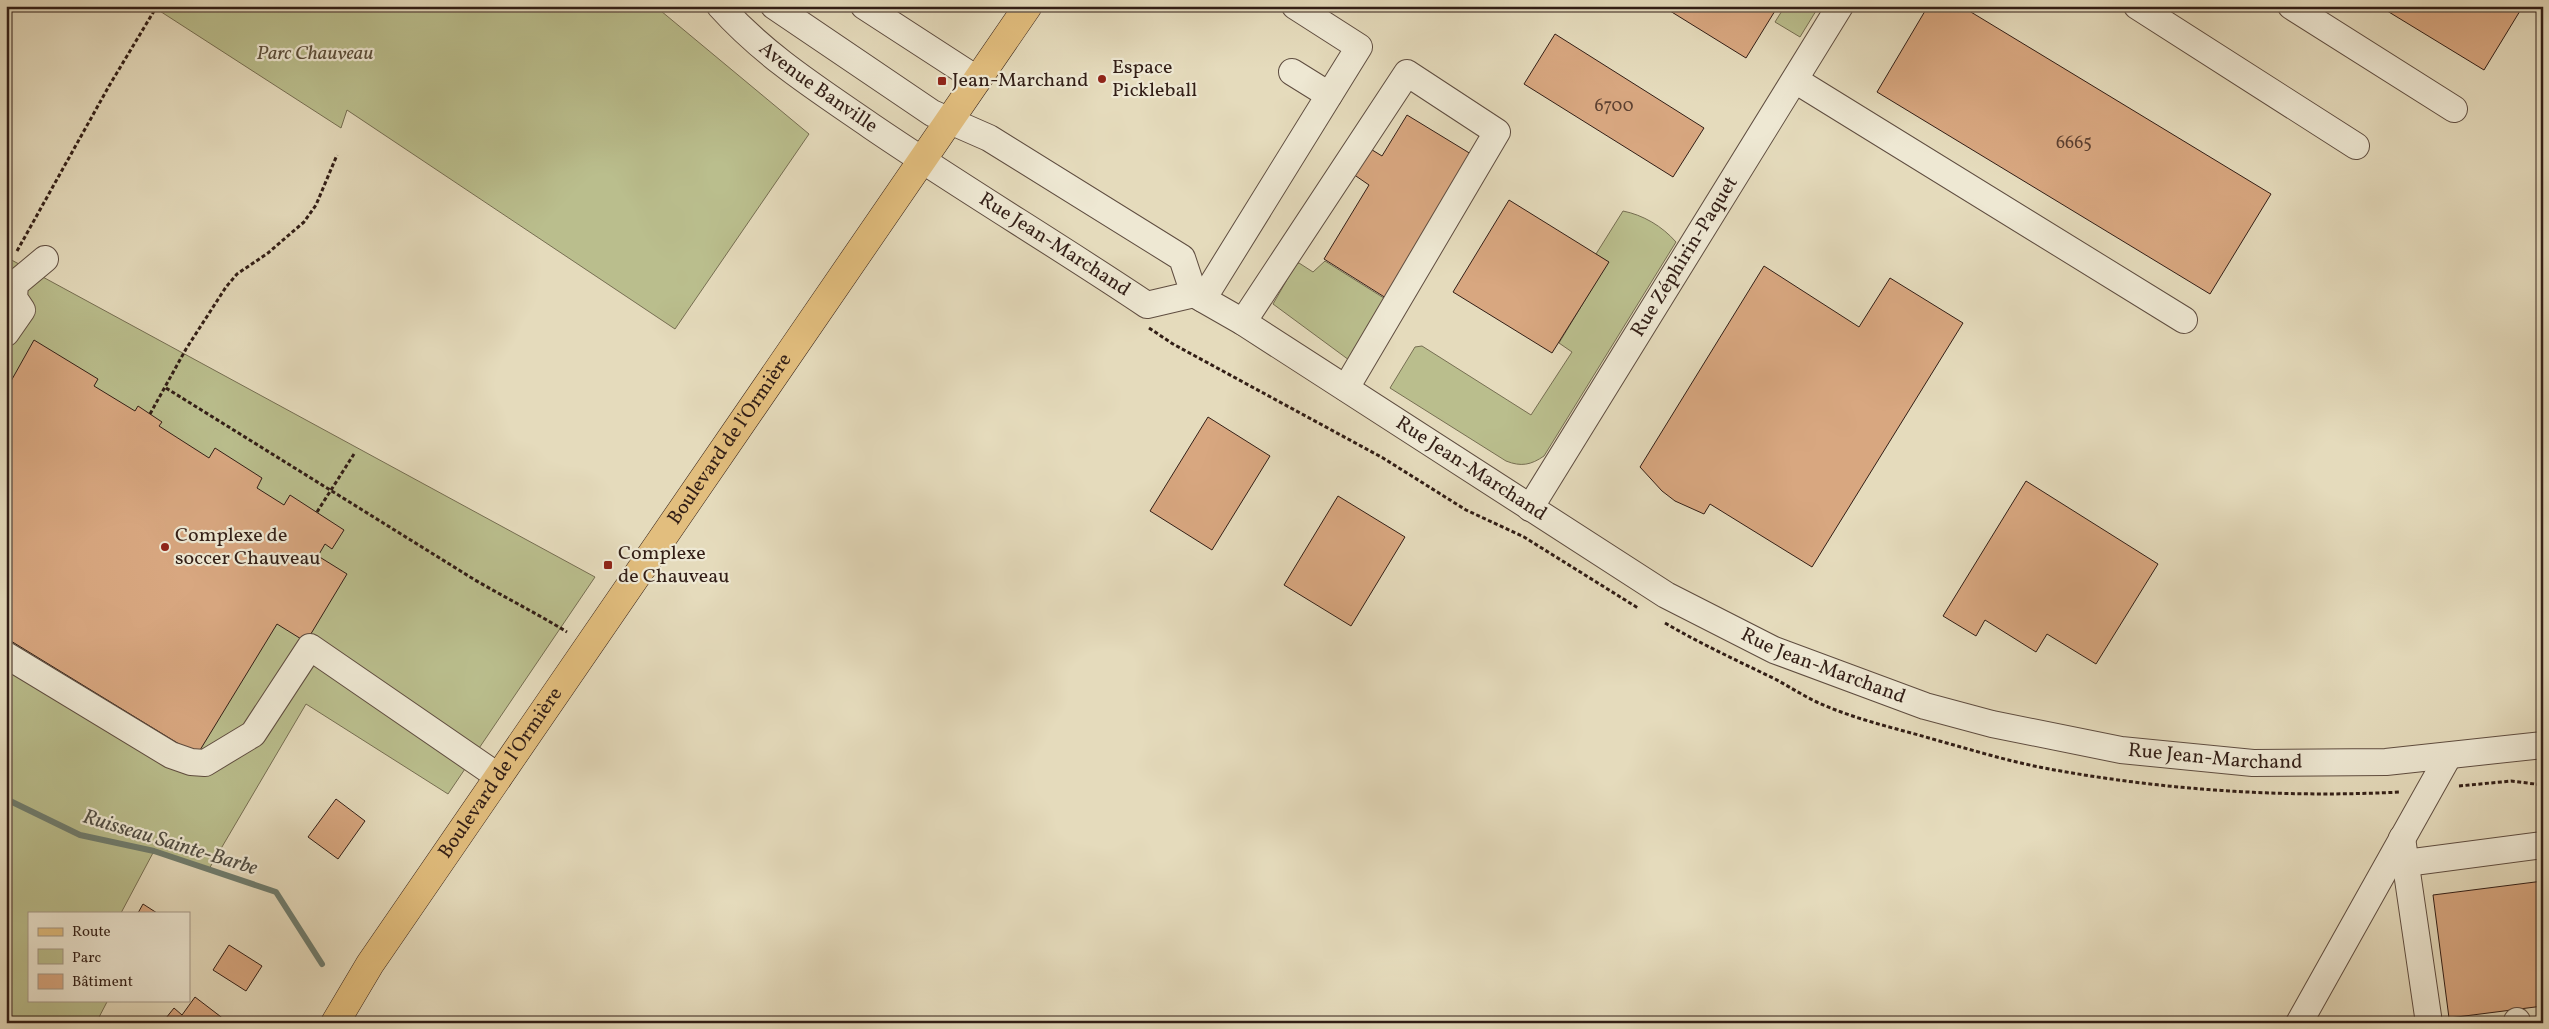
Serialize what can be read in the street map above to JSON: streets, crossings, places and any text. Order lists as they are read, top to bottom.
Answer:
{
  "streets": {
    "main road": ["Boulevard de l'Ormière"],
    "street": ["Avenue Banville", "Rue Jean-Marchand", "Rue Zéphirin-Paquet"]
  },
  "crossings": [
    ["Avenue Banville", "Rue Jean-Marchand"],
    ["Avenue Banville", "Boulevard de l'Ormière"],
    ["Rue Jean-Marchand", "Rue Zéphirin-Paquet"],
    ["Rue Jean-Marchand", "Boulevard de l'Ormière"]
  ],
  "water": ["Ruisseau Sainte-Barbe"],
  "parks": ["Parc Chauveau"],
  "places": {
    "other": ["Espace Pickleball", "Complexe de soccer Chauveau"],
    "transit": ["Jean-Marchand", "Complexe de Chauveau"]
  },
  "house_numbers": ["6700", "6665"],
  "legend": ["Route", "Parc", "Bâtiment"]
}
